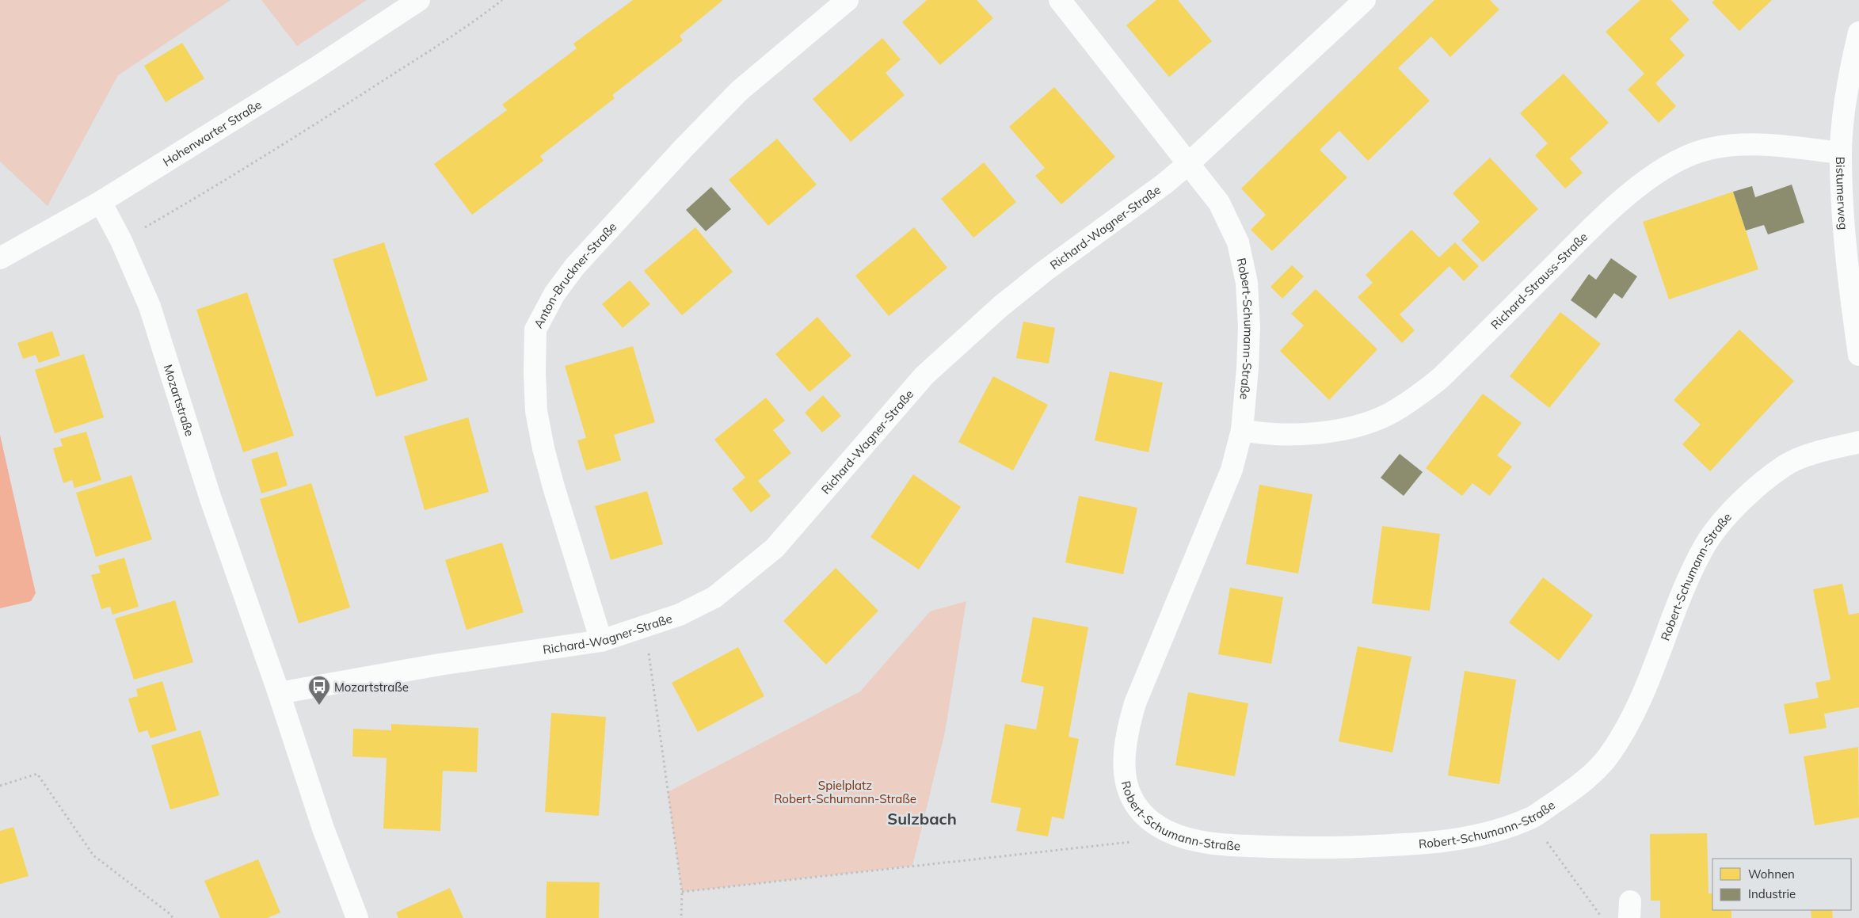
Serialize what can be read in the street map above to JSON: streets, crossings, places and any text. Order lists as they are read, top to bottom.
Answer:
{
  "streets": {
    "street": [
      "Hohenwarter Straße",
      "Bistumerweg",
      "Richard-Wagner-Straße",
      "Anton-Bruckner-Straße",
      "Richard-Strauss-Straße",
      "Robert-Schumann-Straße",
      "Mozartstraße"
    ]
  },
  "crossings": [
    ["Hohenwarter Straße", "Mozartstraße"],
    ["Bistumerweg", "Richard-Strauss-Straße"],
    ["Richard-Wagner-Straße", "Anton-Bruckner-Straße"],
    ["Richard-Wagner-Straße", "Robert-Schumann-Straße"],
    ["Richard-Wagner-Straße", "Mozartstraße"],
    ["Richard-Strauss-Straße", "Robert-Schumann-Straße"]
  ],
  "districts": ["Sulzbach"],
  "parks": ["Spielplatz Robert-Schumann-Straße"],
  "places": {
    "bus stop": ["Mozartstraße"]
  },
  "legend": ["Wohnen", "Industrie"]
}
